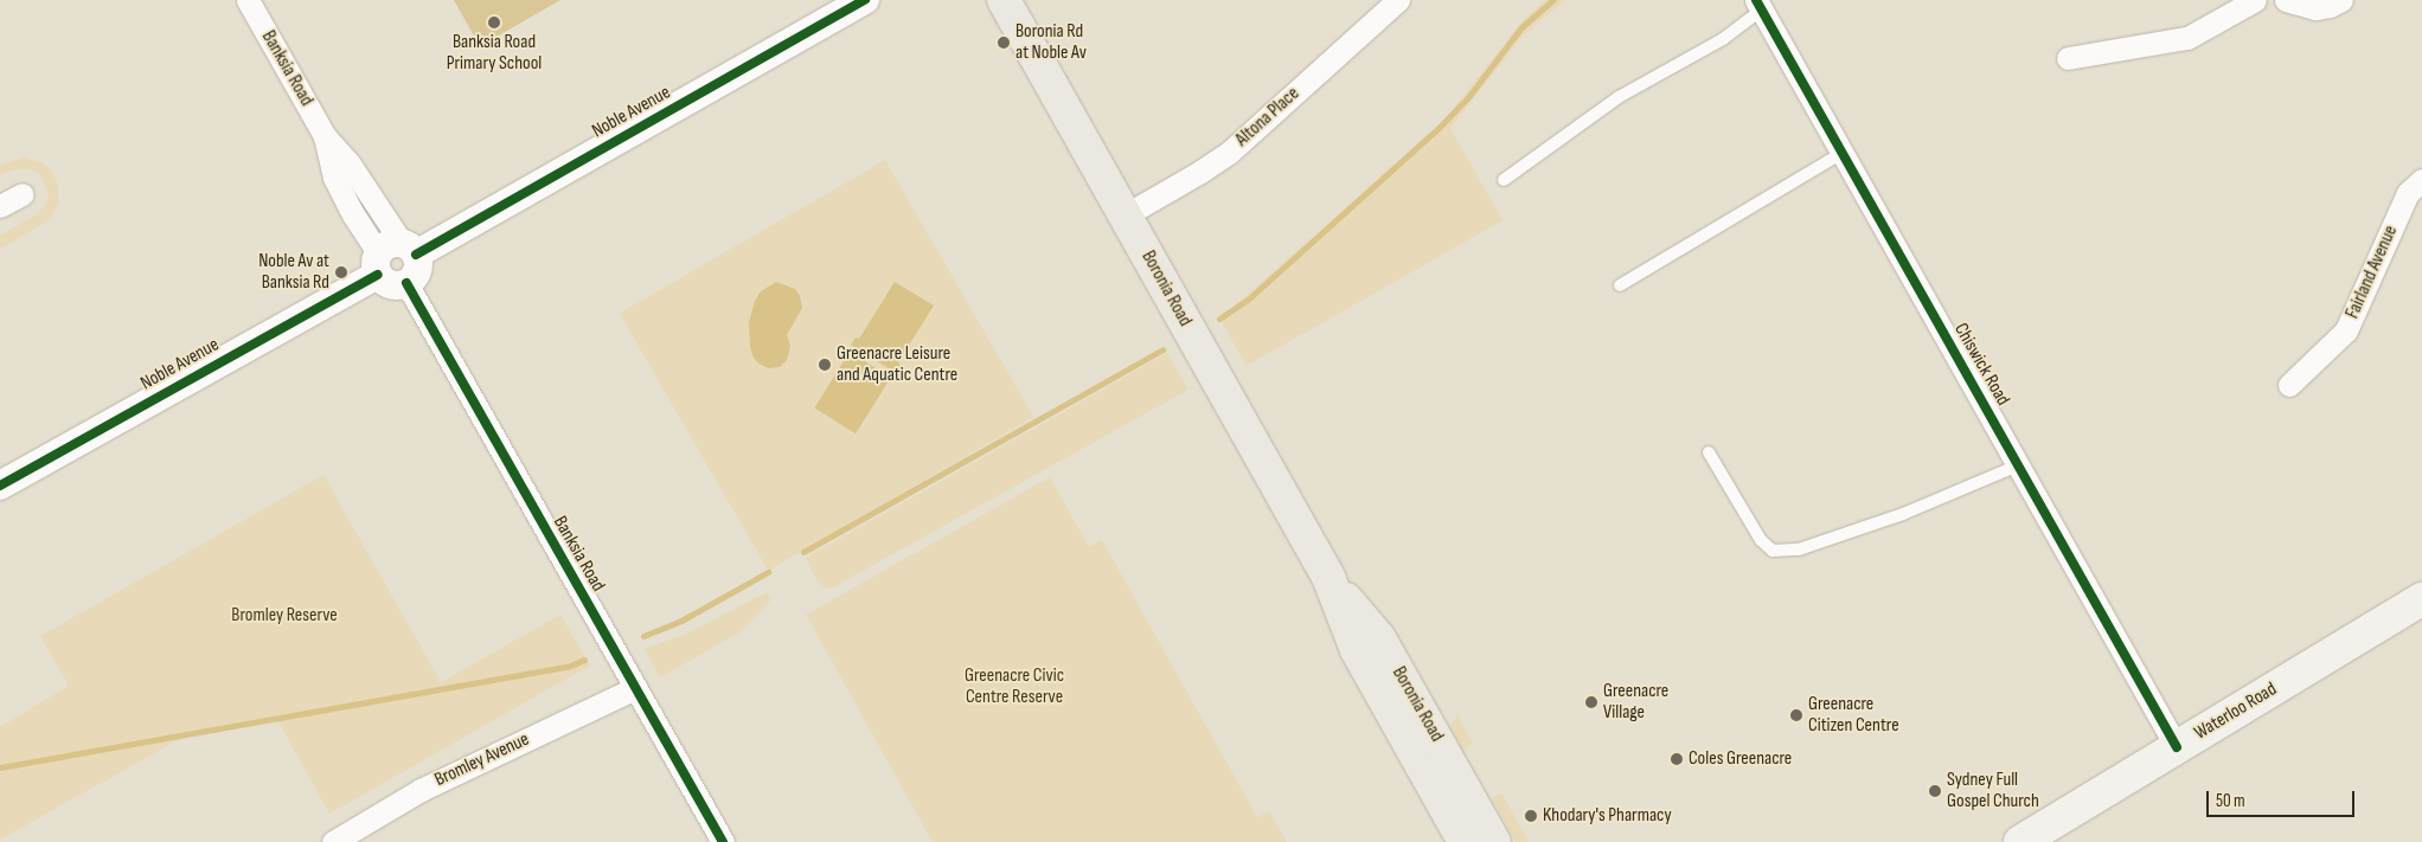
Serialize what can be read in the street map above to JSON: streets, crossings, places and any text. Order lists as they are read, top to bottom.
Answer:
{
  "streets": {
    "main road": ["Boronia Road", "Waterloo Road"],
    "street": [
      "Banksia Road",
      "Noble Avenue",
      "Altona Place",
      "Fairland Avenue",
      "Chiswick Road",
      "Bromley Avenue"
    ]
  },
  "crossings": [
    ["Banksia Road", "Noble Avenue"],
    ["Banksia Road", "Bromley Avenue"],
    ["Altona Place", "Boronia Road"],
    ["Chiswick Road", "Waterloo Road"]
  ],
  "parks": ["Bromley Reserve", "Greenacre Civic Centre Reserve"],
  "places": [
    "Banksia Road Primary School",
    "Boronia Rd at Noble Av",
    "Noble Av at Banksia Rd",
    "Greenacre Leisure and Aquatic Centre",
    "Greenacre Village",
    "Greenacre Citizen Centre",
    "Coles Greenacre",
    "Sydney Full Gospel Church",
    "Khodary's Pharmacy"
  ],
  "scale_bar": "50 m"
}
